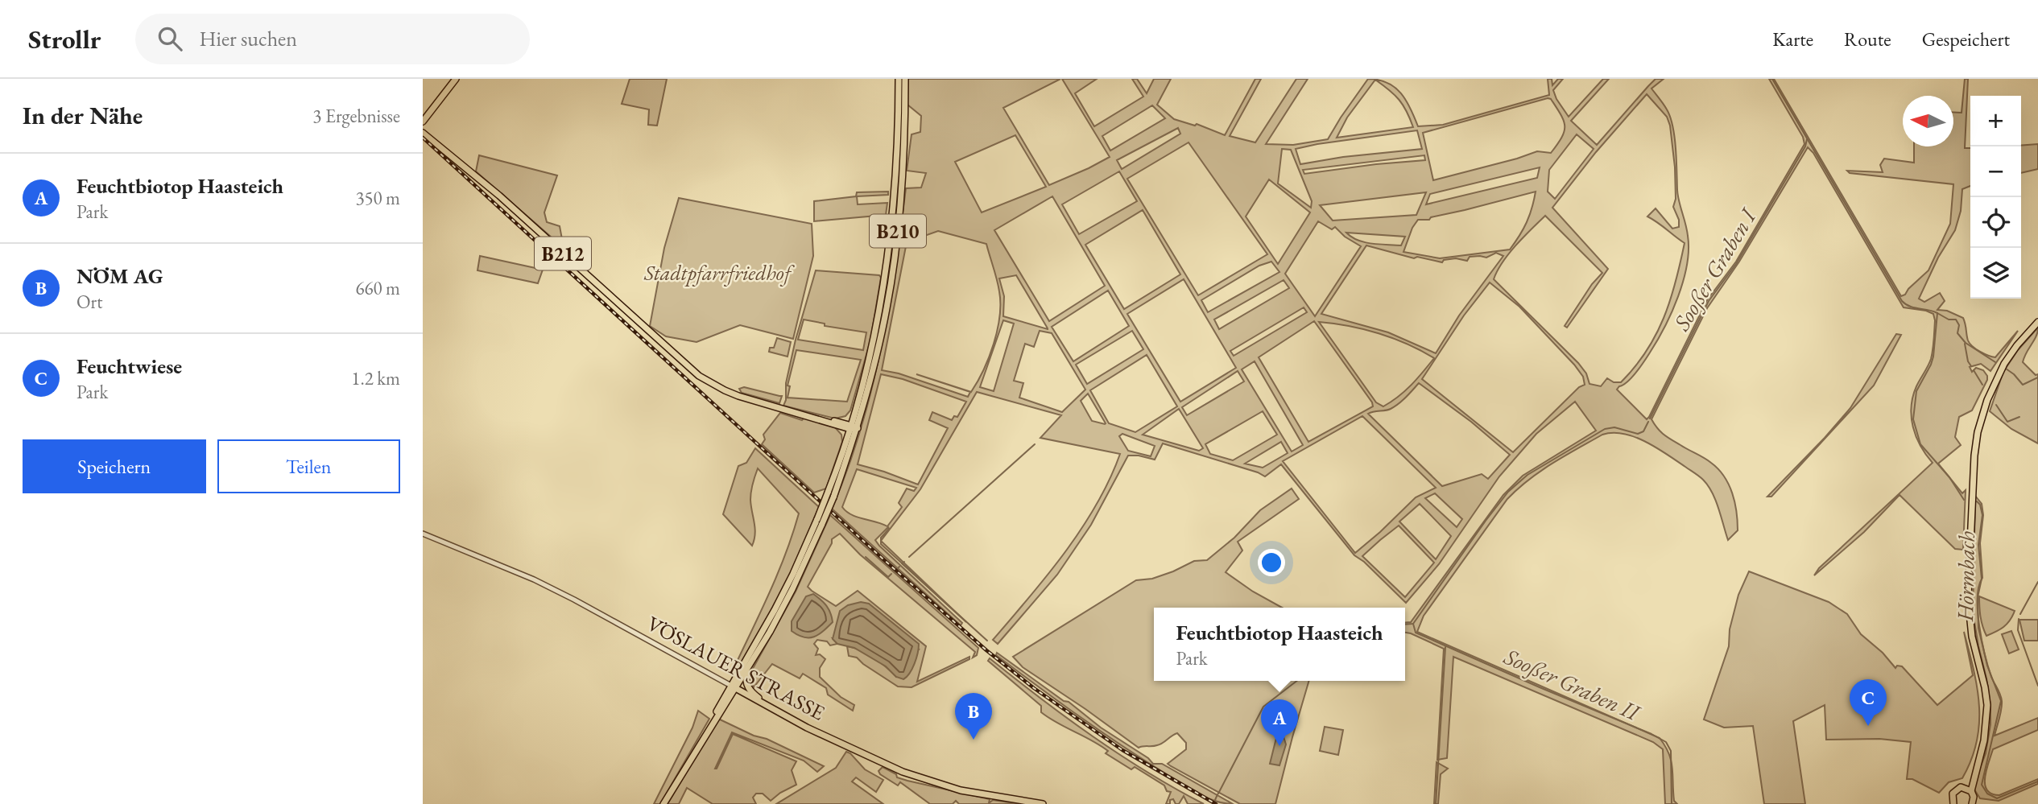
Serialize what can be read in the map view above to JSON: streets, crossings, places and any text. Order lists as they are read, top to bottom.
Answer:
{
  "streets": {
    "main road": ["B210", "B212", "VÖSLAUER STRASSE"]
  },
  "crossings": [
    ["B210", "B212"],
    ["B210", "VÖSLAUER STRASSE"]
  ],
  "water": ["Sooßer Graben I", "Hörmbach", "Sooßer Graben II"],
  "parks": ["Stadtpfarrfriedhof"],
  "north": "left",
  "page": {
    "header": "Strollr",
    "search": "Hier suchen",
    "nav": ["Karte", "Route", "Gespeichert"],
    "heading": ["In der Nähe", "3 Ergebnisse"],
    "map_buttons": ["+", "−"],
    "list": [
      {
        "mark": "A",
        "name": "Feuchtbiotop Haasteich",
        "note": "Park",
        "value": "350 m"
      },
      {
        "mark": "B",
        "name": "NÖM AG",
        "note": "Ort",
        "value": "660 m"
      },
      {
        "mark": "C",
        "name": "Feuchtwiese",
        "note": "Park",
        "value": "1.2 km"
      }
    ],
    "buttons": ["Speichern", "Teilen"],
    "popup": ["Feuchtbiotop Haasteich", "Park"],
    "pins": ["C", "B", "A"]
  }
}
